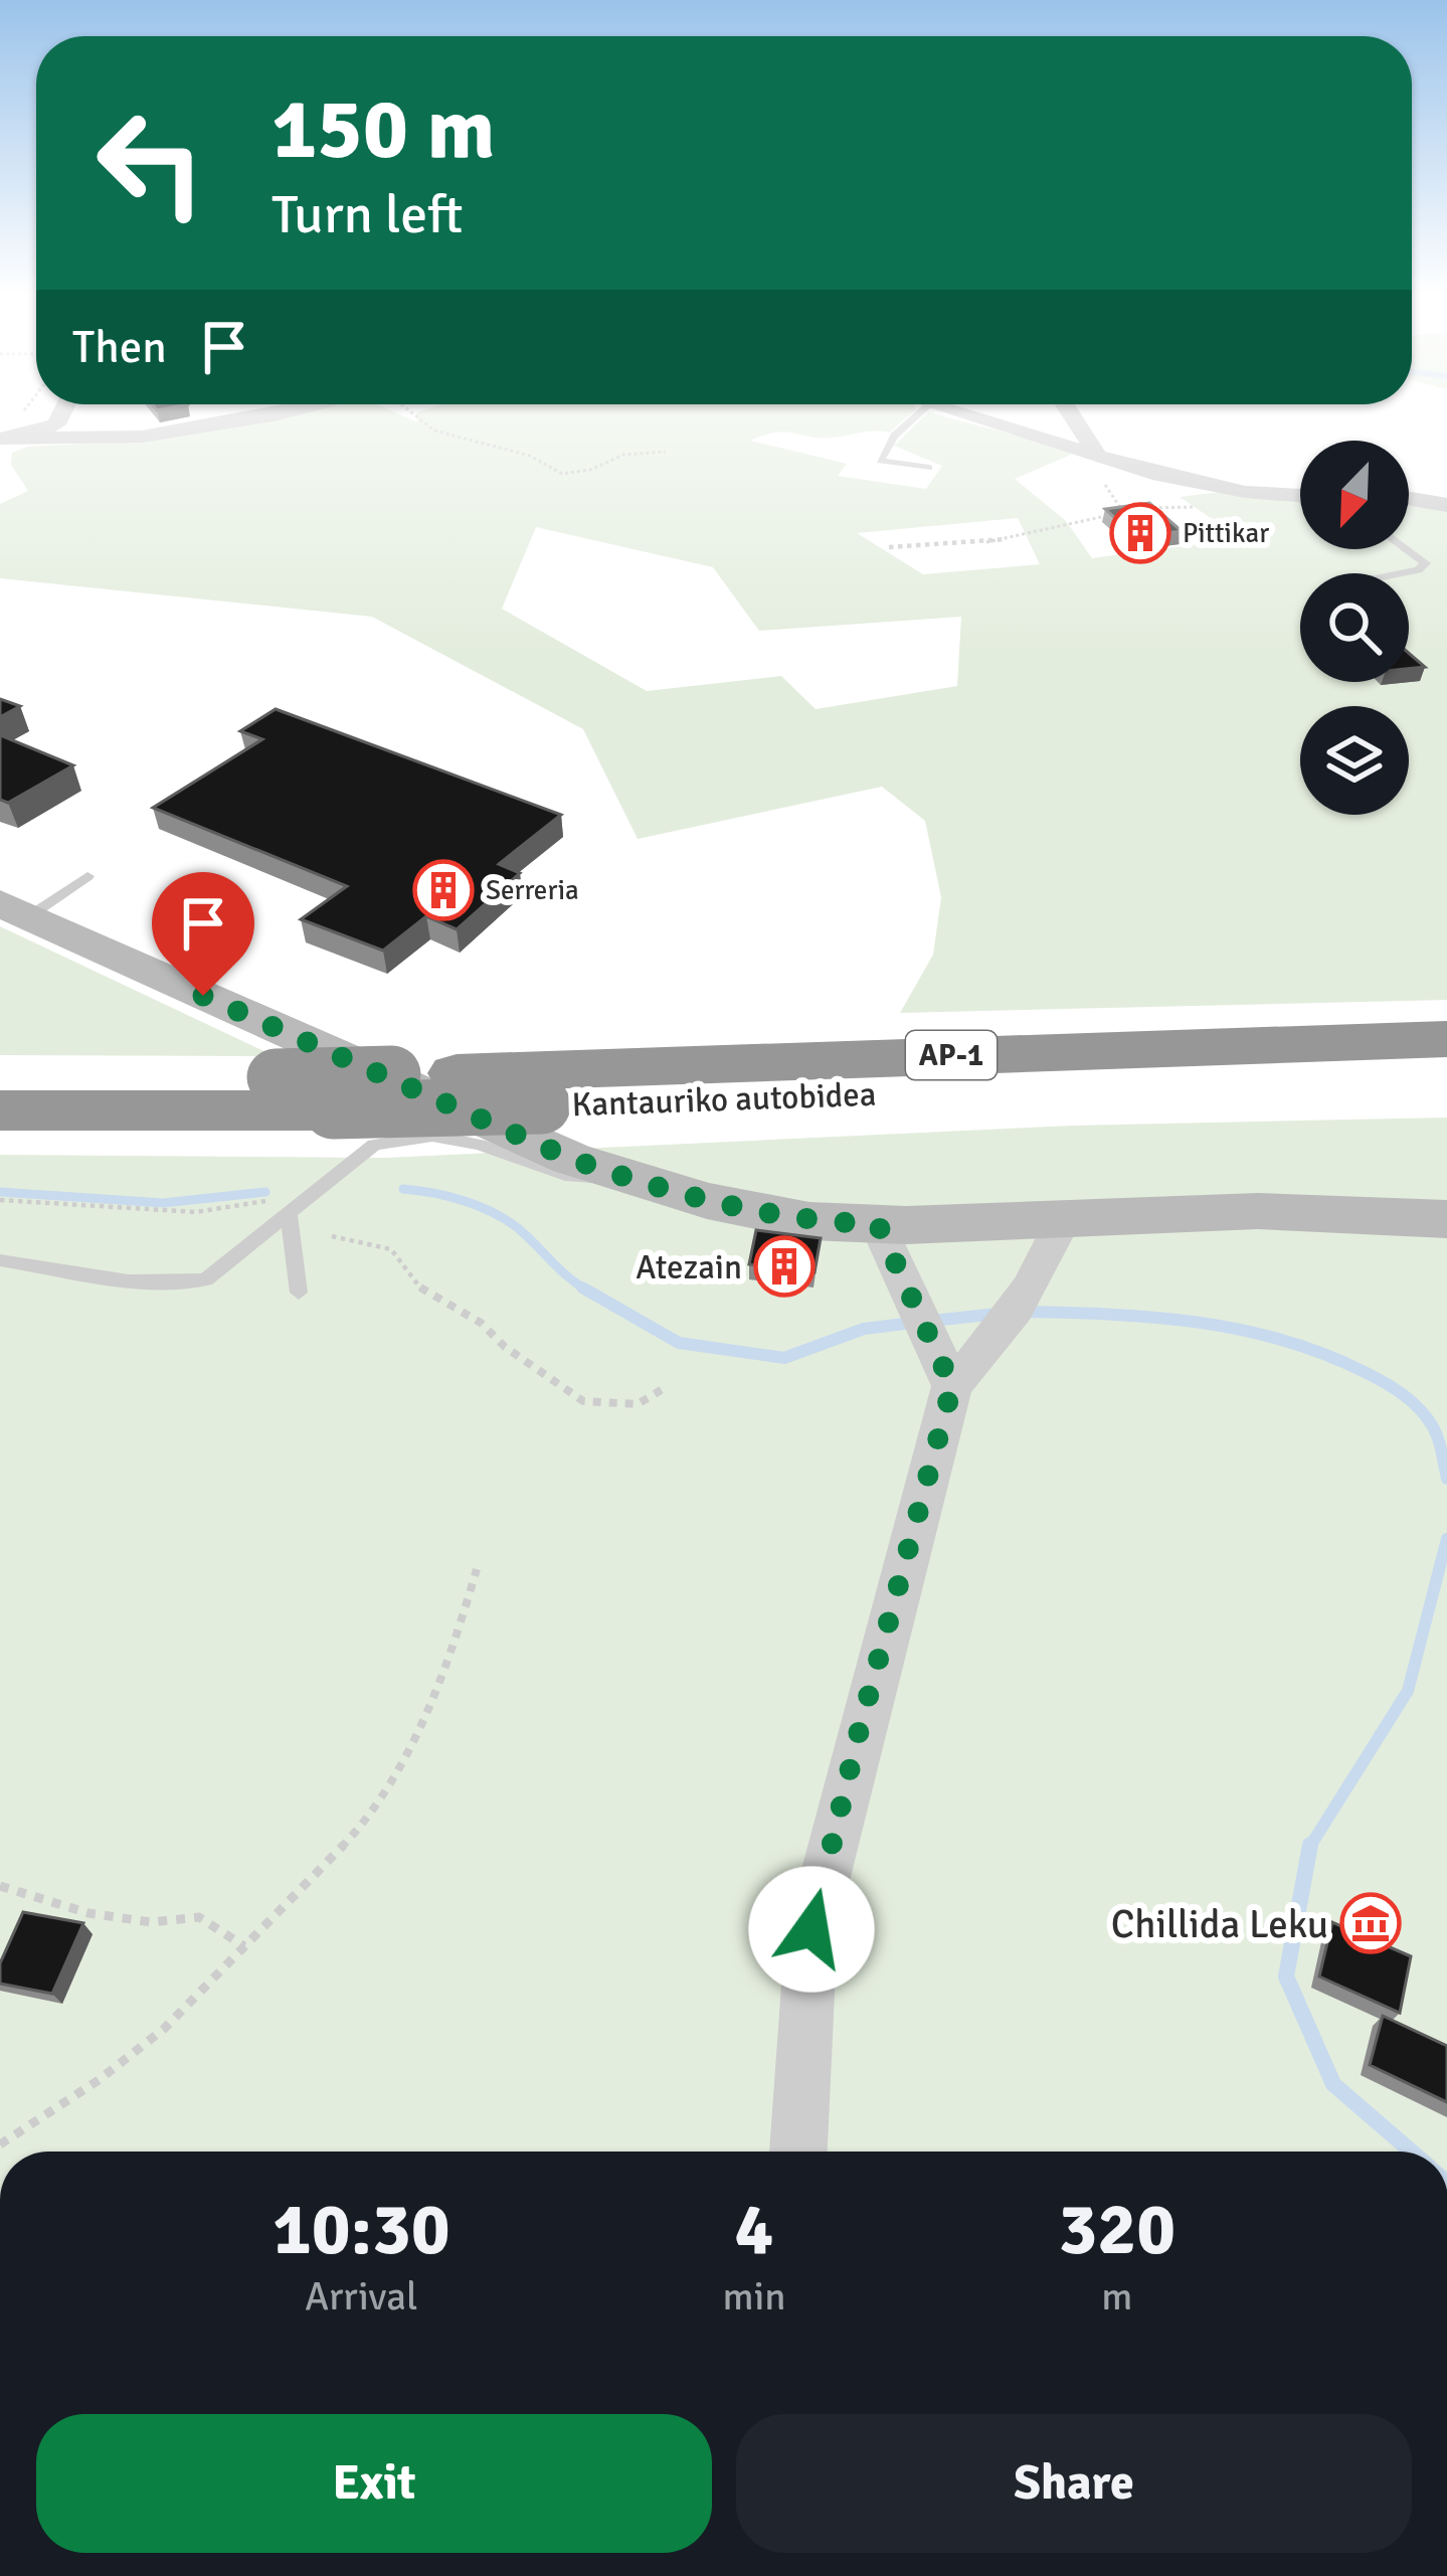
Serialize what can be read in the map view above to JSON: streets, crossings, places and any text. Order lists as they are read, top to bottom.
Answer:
{
  "streets": {
    "highway": ["AP-1", "Kantauriko autobidea"]
  },
  "places": {
    "building": ["Pittikar", "Serreria", "Atezain"],
    "museum": ["Chillida Leku"]
  },
  "north": "bottom left",
  "page": {
    "turn": ["150 m", "Turn left"],
    "then": "Then",
    "eta": [
      "10:30",
      "Arrival",
      "4",
      "min",
      "320",
      "m"
    ],
    "buttons": ["Exit", "Share"]
  }
}
